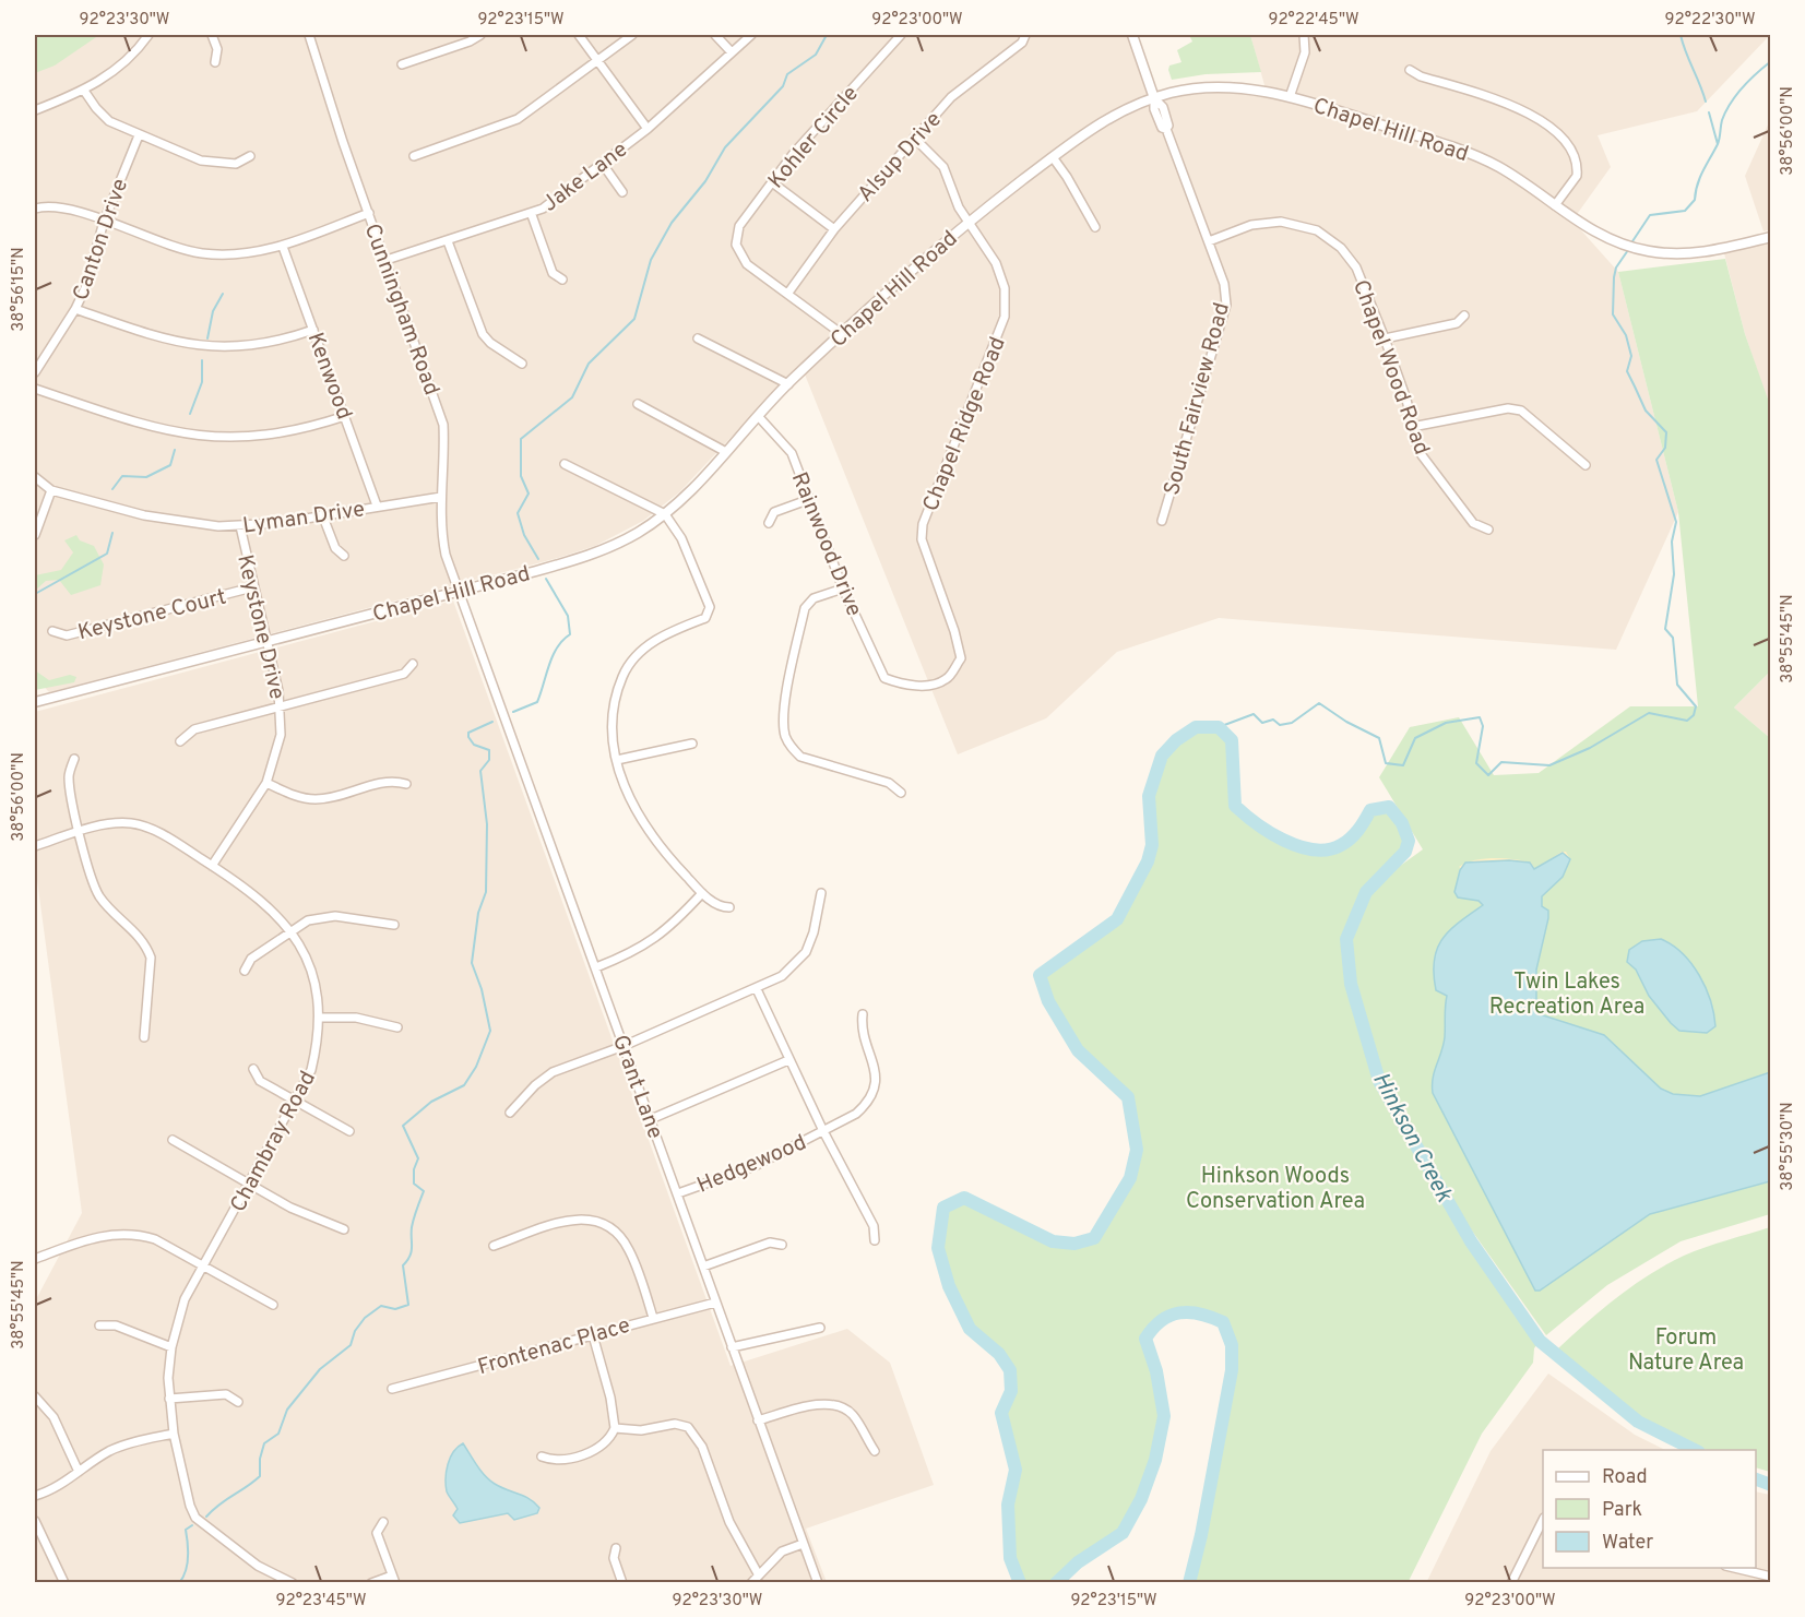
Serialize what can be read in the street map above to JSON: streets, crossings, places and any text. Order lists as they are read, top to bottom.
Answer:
{
  "streets": {
    "street": [
      "Chapel Hill Road",
      "Kohler Circle",
      "Alsup Drive",
      "Jake Lane",
      "Canton Drive",
      "Cunningham Road",
      "Chapel Wood Road",
      "Kenwood",
      "South Fairview Road",
      "Chapel Ridge Road",
      "Lyman Drive",
      "Rainwood Drive",
      "Keystone Court",
      "Keystone Drive",
      "Grant Lane",
      "Chambray Road",
      "Hedgewood",
      "Frontenac Place"
    ]
  },
  "crossings": [
    ["Chapel Hill Road", "Cunningham Road"],
    ["Chapel Hill Road", "South Fairview Road"],
    ["Chapel Hill Road", "Chapel Ridge Road"],
    ["Chapel Hill Road", "Rainwood Drive"],
    ["Chapel Hill Road", "Keystone Drive"],
    ["Chapel Hill Road", "Grant Lane"],
    ["Kohler Circle", "Alsup Drive"],
    ["Jake Lane", "Cunningham Road"],
    ["Cunningham Road", "Lyman Drive"],
    ["Cunningham Road", "Grant Lane"],
    ["Chapel Wood Road", "South Fairview Road"],
    ["Kenwood", "Lyman Drive"],
    ["Chapel Ridge Road", "Rainwood Drive"],
    ["Lyman Drive", "Keystone Drive"],
    ["Keystone Court", "Keystone Drive"],
    ["Keystone Drive", "Chambray Road"],
    ["Grant Lane", "Hedgewood"],
    ["Grant Lane", "Frontenac Place"]
  ],
  "water": ["Hinkson Creek"],
  "parks": ["Twin Lakes Recreation Area", "Hinkson Woods Conservation Area", "Forum Nature Area"],
  "legend": ["Road", "Park", "Water"],
  "coordinates": [
    "92°23'30\"W",
    "92°23'15\"W",
    "92°23'00\"W",
    "92°22'45\"W",
    "92°22'30\"W",
    "38°56'00\"N",
    "38°56'15\"N",
    "38°55'45\"N",
    "38°55'30\"N",
    "92°23'45\"W"
  ]
}
